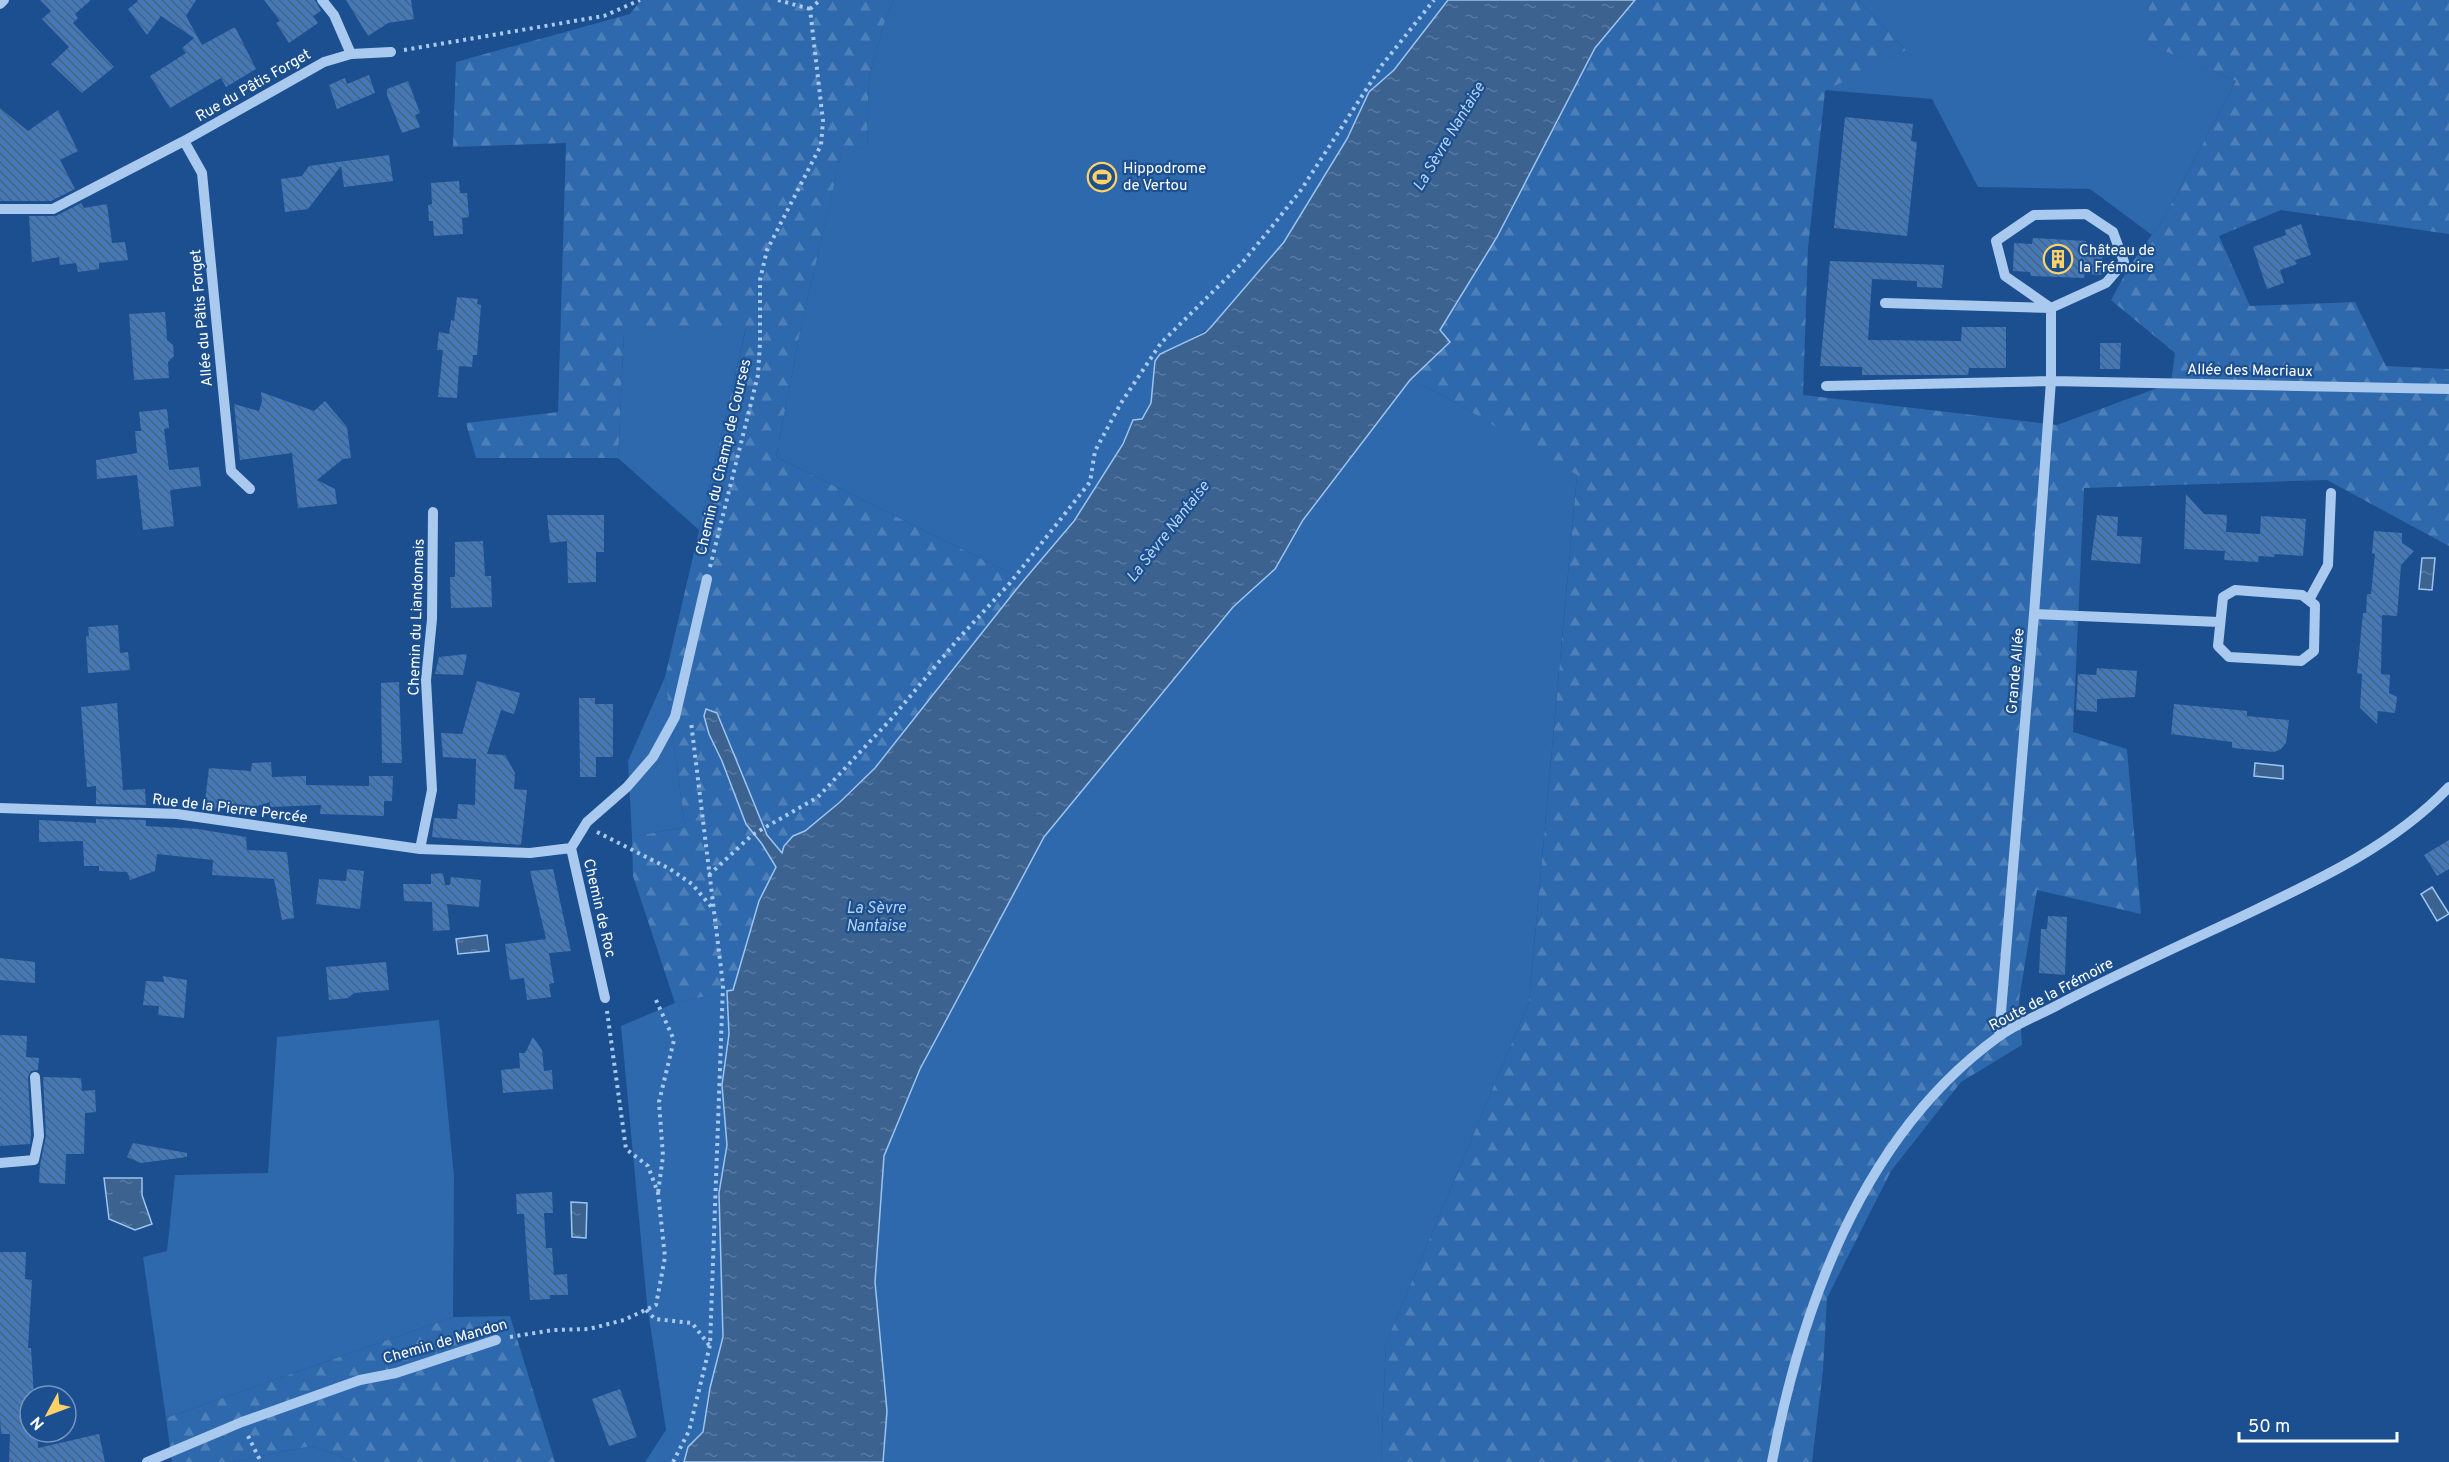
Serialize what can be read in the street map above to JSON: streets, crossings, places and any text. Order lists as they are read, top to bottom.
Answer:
{
  "streets": {
    "street": [
      "Rue du Pâtis Forget",
      "Allée du Pâtis Forget",
      "Allée des Macriaux",
      "Chemin du Liandonnais",
      "Grande Allée",
      "Rue de la Pierre Percée",
      "Chemin de Roc",
      "Route de la Frémoire",
      "Chemin de Mandon"
    ],
    "path": ["Chemin du Champ de Courses"]
  },
  "crossings": [
    ["Rue du Pâtis Forget", "Allée du Pâtis Forget"],
    ["Allée des Macriaux", "Grande Allée"],
    ["Chemin du Champ de Courses", "Chemin de Roc"],
    ["Chemin du Liandonnais", "Rue de la Pierre Percée"],
    ["Grande Allée", "Route de la Frémoire"],
    ["Rue de la Pierre Percée", "Chemin de Roc"]
  ],
  "water": ["La Sèvre Nantaise"],
  "places": {
    "sports": ["Hippodrome de Vertou"],
    "building": ["Château de la Frémoire"]
  },
  "scale_bar": "50 m",
  "north": "bottom left"
}
